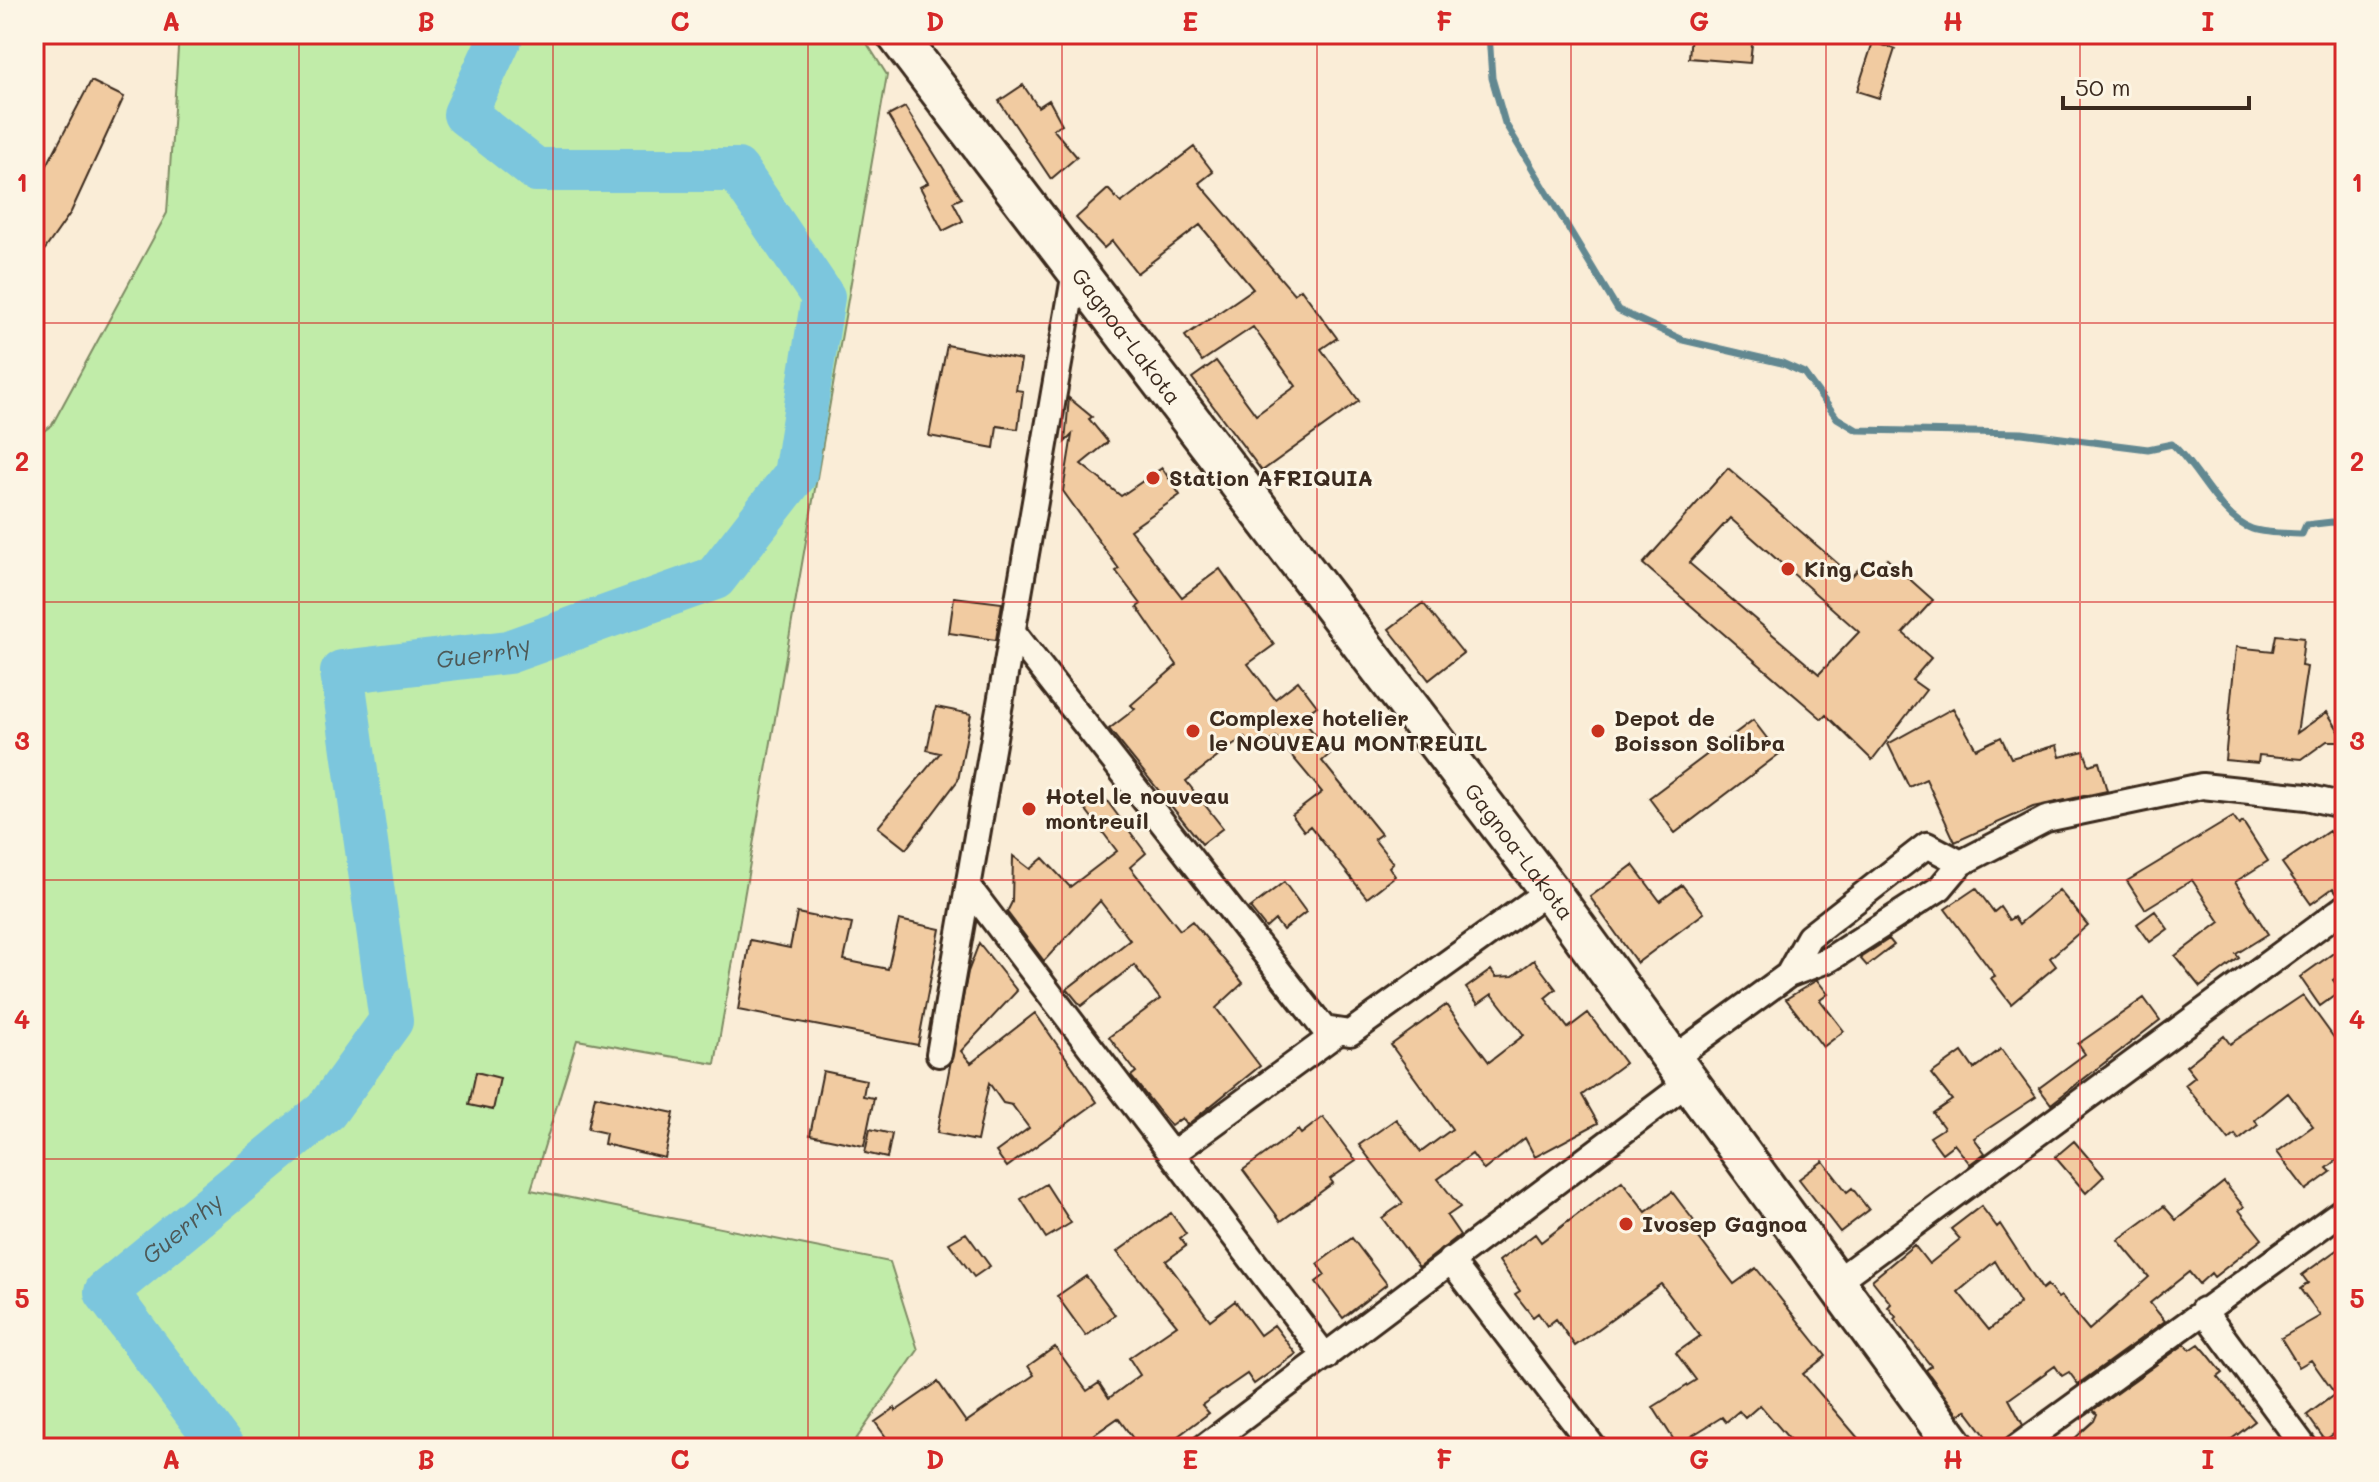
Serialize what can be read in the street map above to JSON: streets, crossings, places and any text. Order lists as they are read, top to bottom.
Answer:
{
  "streets": {
    "main road": ["Gagnoa-Lakota"]
  },
  "water": ["Guerrhy"],
  "places": [
    "Station AFRIQUIA",
    "King Cash",
    "Complexe hotelier le NOUVEAU MONTREUIL",
    "Depot de Boisson Solibra",
    "Hotel le nouveau montreuil",
    "Ivosep Gagnoa"
  ],
  "scale_bar": "50 m",
  "grid": {
    "columns": [
      "A",
      "B",
      "C",
      "D",
      "E",
      "F",
      "G",
      "H",
      "I"
    ],
    "rows": [
      "1",
      "2",
      "3",
      "4",
      "5"
    ]
  }
}
